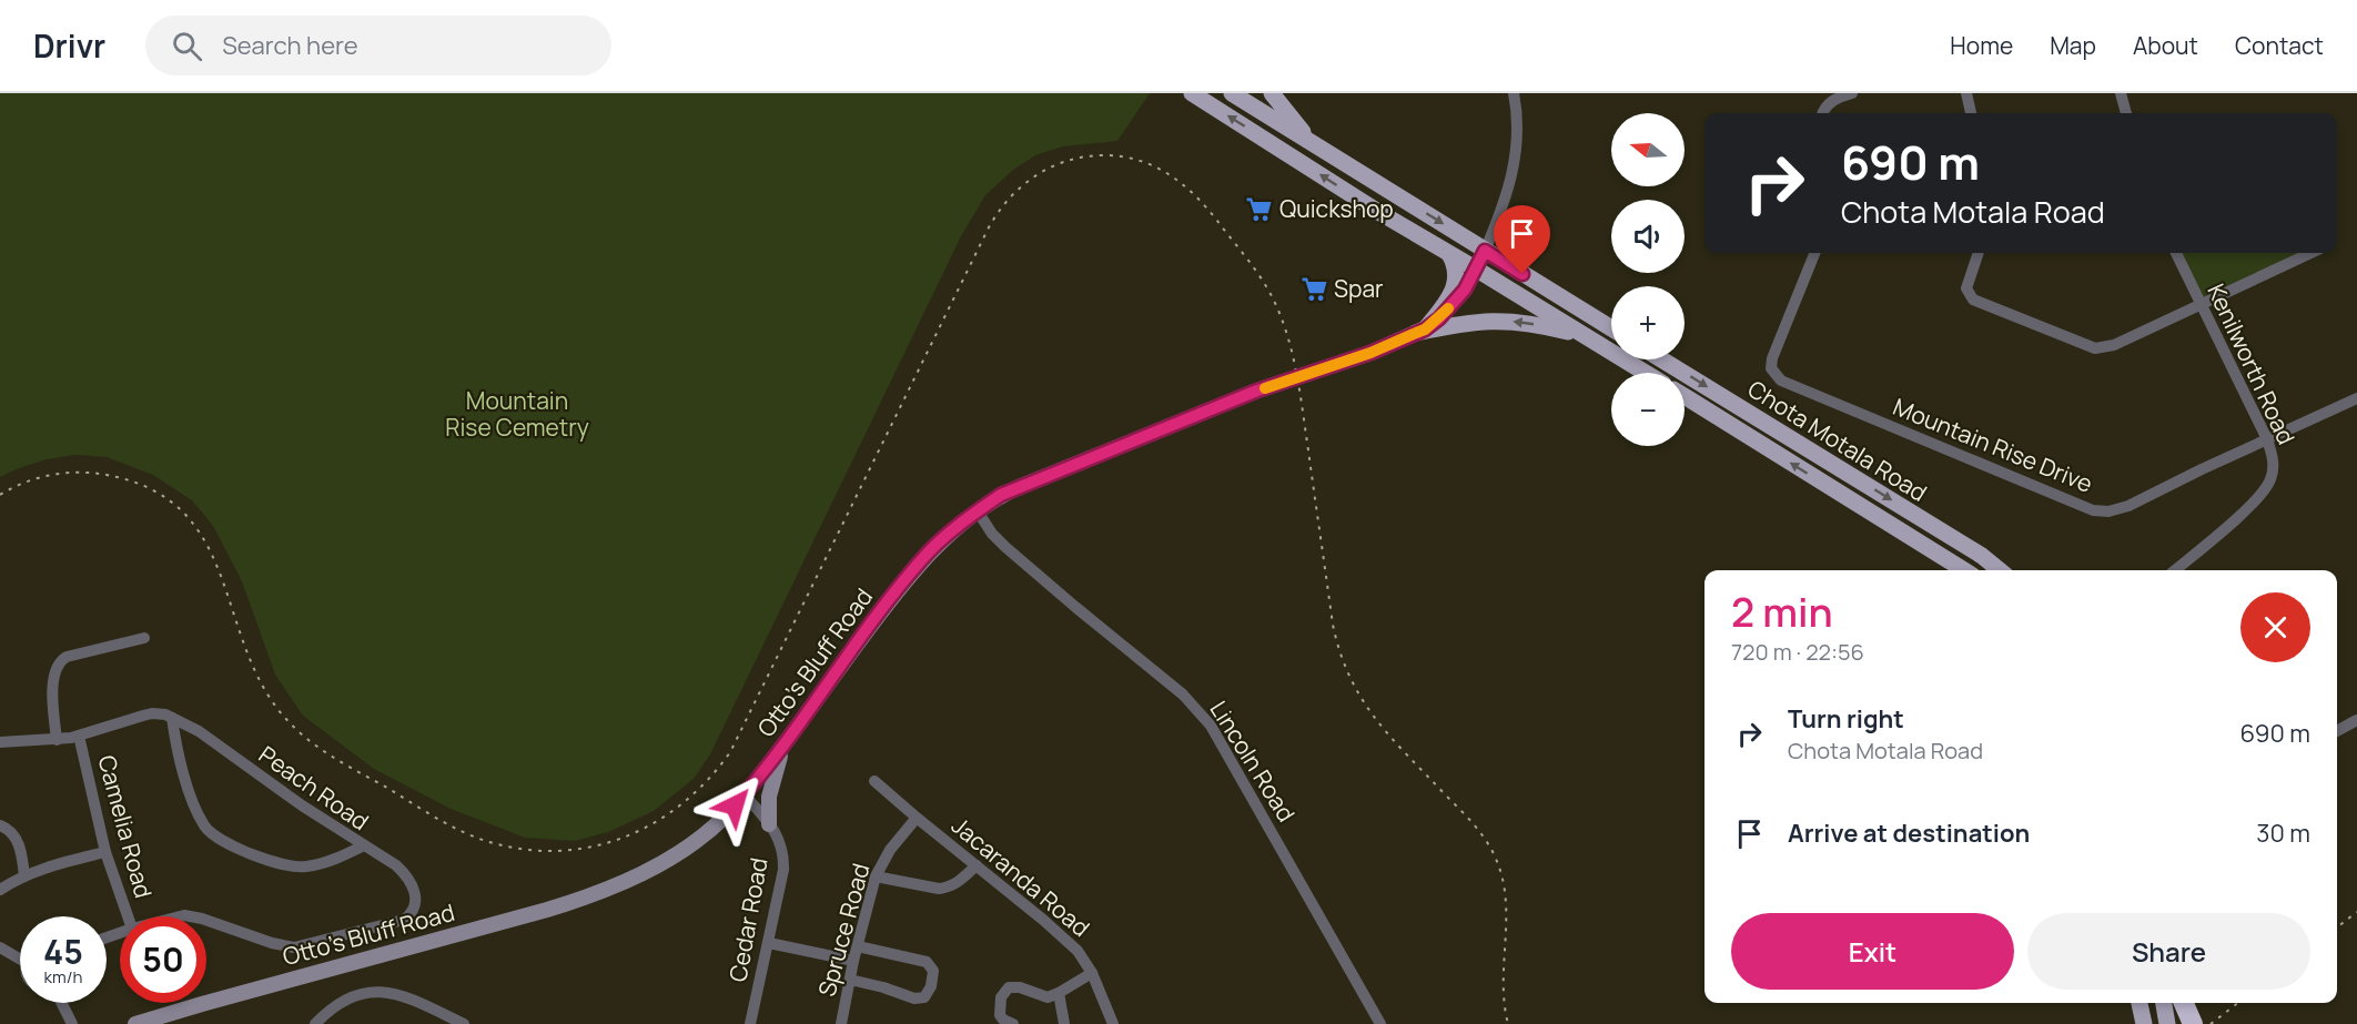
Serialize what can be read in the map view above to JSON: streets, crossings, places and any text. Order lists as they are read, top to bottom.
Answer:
{
  "streets": {
    "main road": ["Chota Motala Road", "Otto's Bluff Road"],
    "street": [
      "Kenilworth Road",
      "Mountain Rise Drive",
      "Lincoln Road",
      "Peach Road",
      "Camelia Road",
      "Jacaranda Road",
      "Cedar Road",
      "Spruce Road"
    ]
  },
  "crossings": [
    ["Kenilworth Road", "Mountain Rise Drive"],
    ["Otto's Bluff Road", "Lincoln Road"],
    ["Otto's Bluff Road", "Cedar Road"],
    ["Peach Road", "Camelia Road"],
    ["Jacaranda Road", "Spruce Road"]
  ],
  "parks": ["Mountain Rise Cemetry"],
  "places": {
    "supermarket": ["Quickshop", "Spar"]
  },
  "north": "left",
  "page": {
    "header": "Drivr",
    "search": "Search here",
    "nav": [
      "Home",
      "Map",
      "About",
      "Contact"
    ],
    "map_buttons": ["+", "−"],
    "turn": ["690 m", "Chota Motala Road"],
    "heading": ["2 min", "720 m · 22:56"],
    "list": [
      {
        "name": "Turn right",
        "note": "Chota Motala Road",
        "value": "690 m"
      },
      {
        "name": "Arrive at destination",
        "value": "30 m"
      }
    ],
    "buttons": ["Exit", "Share"],
    "speed": "45 km/h",
    "limit": "50"
  }
}
